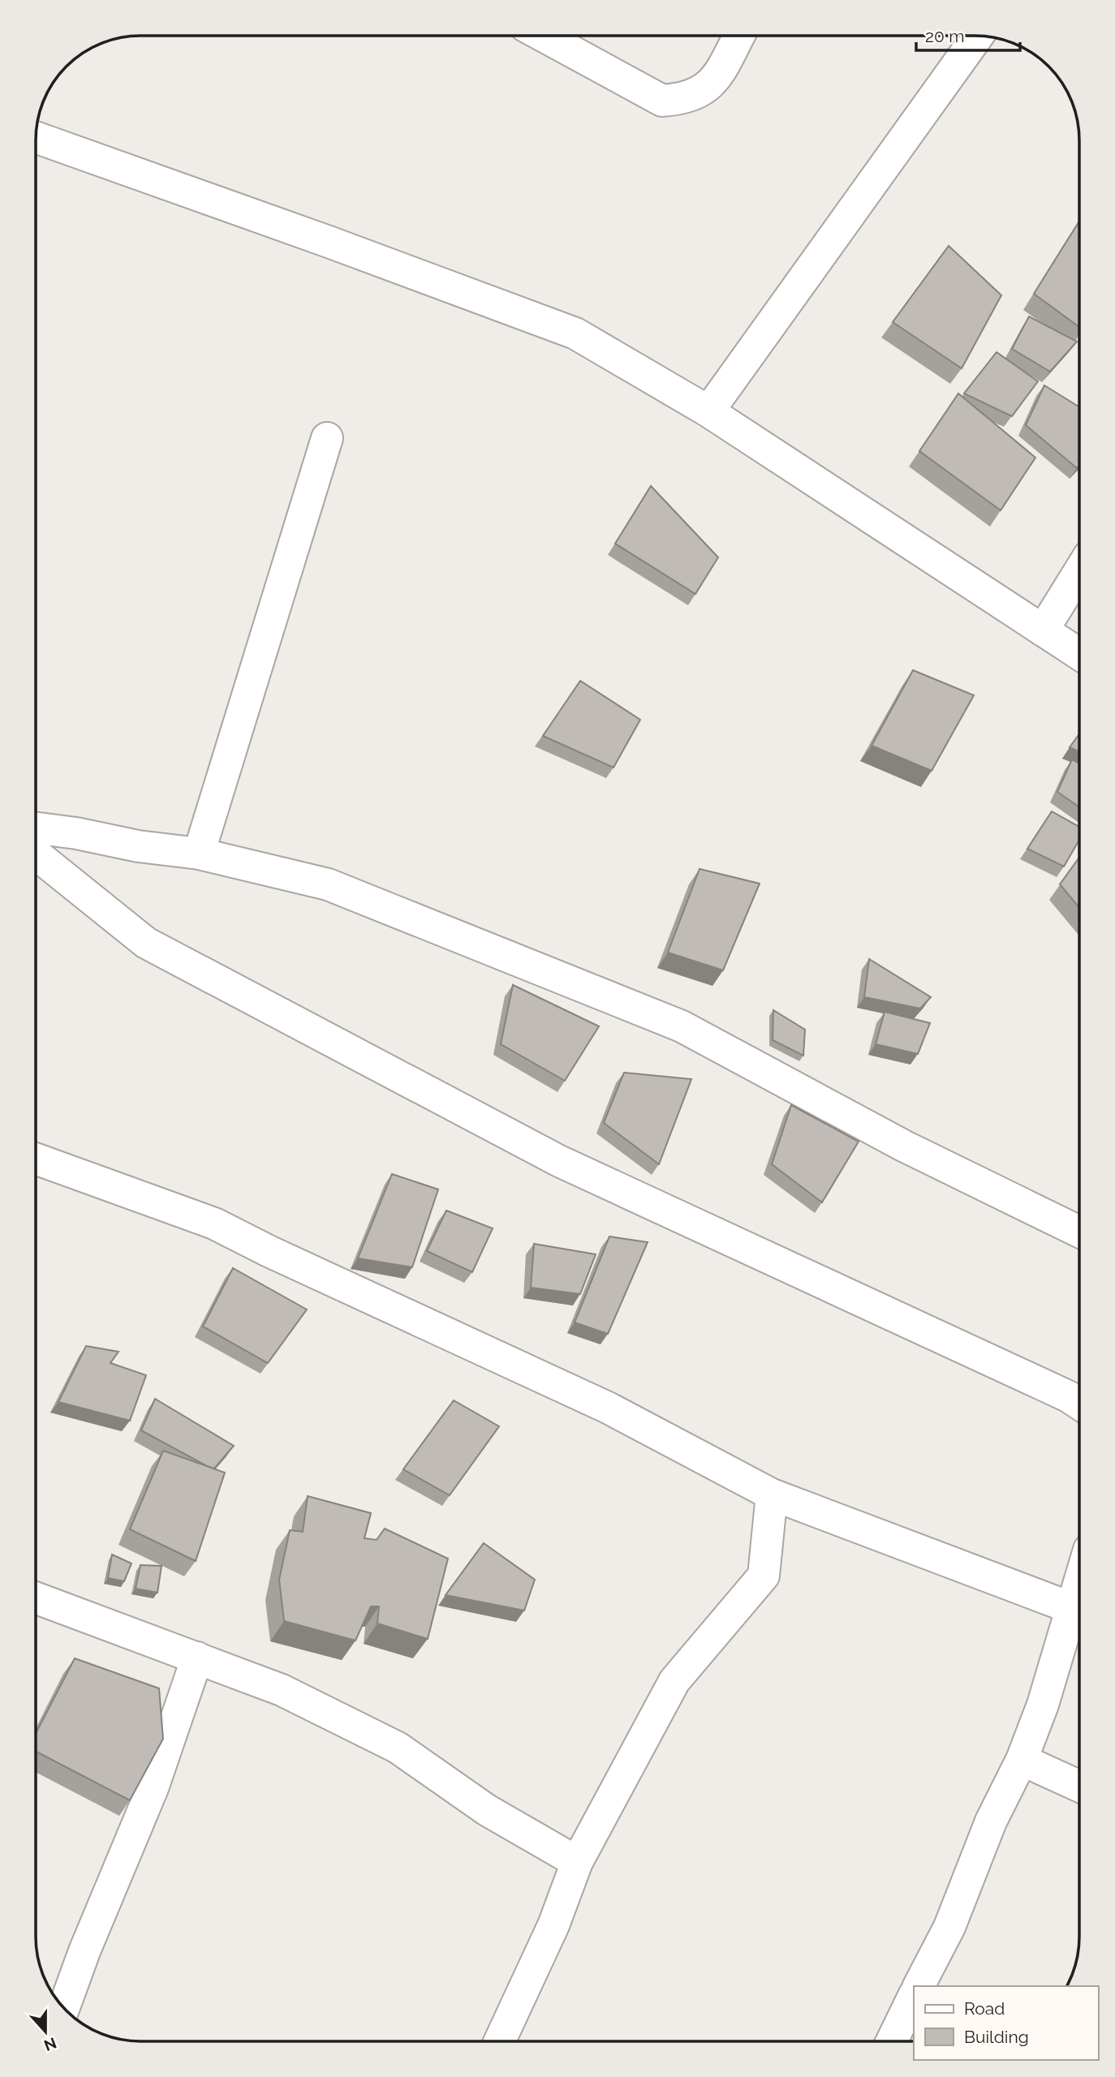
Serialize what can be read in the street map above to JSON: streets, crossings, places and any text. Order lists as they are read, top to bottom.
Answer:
{
  "legend": ["Road", "Building"],
  "scale_bar": "20 m",
  "north": "bottom"
}
